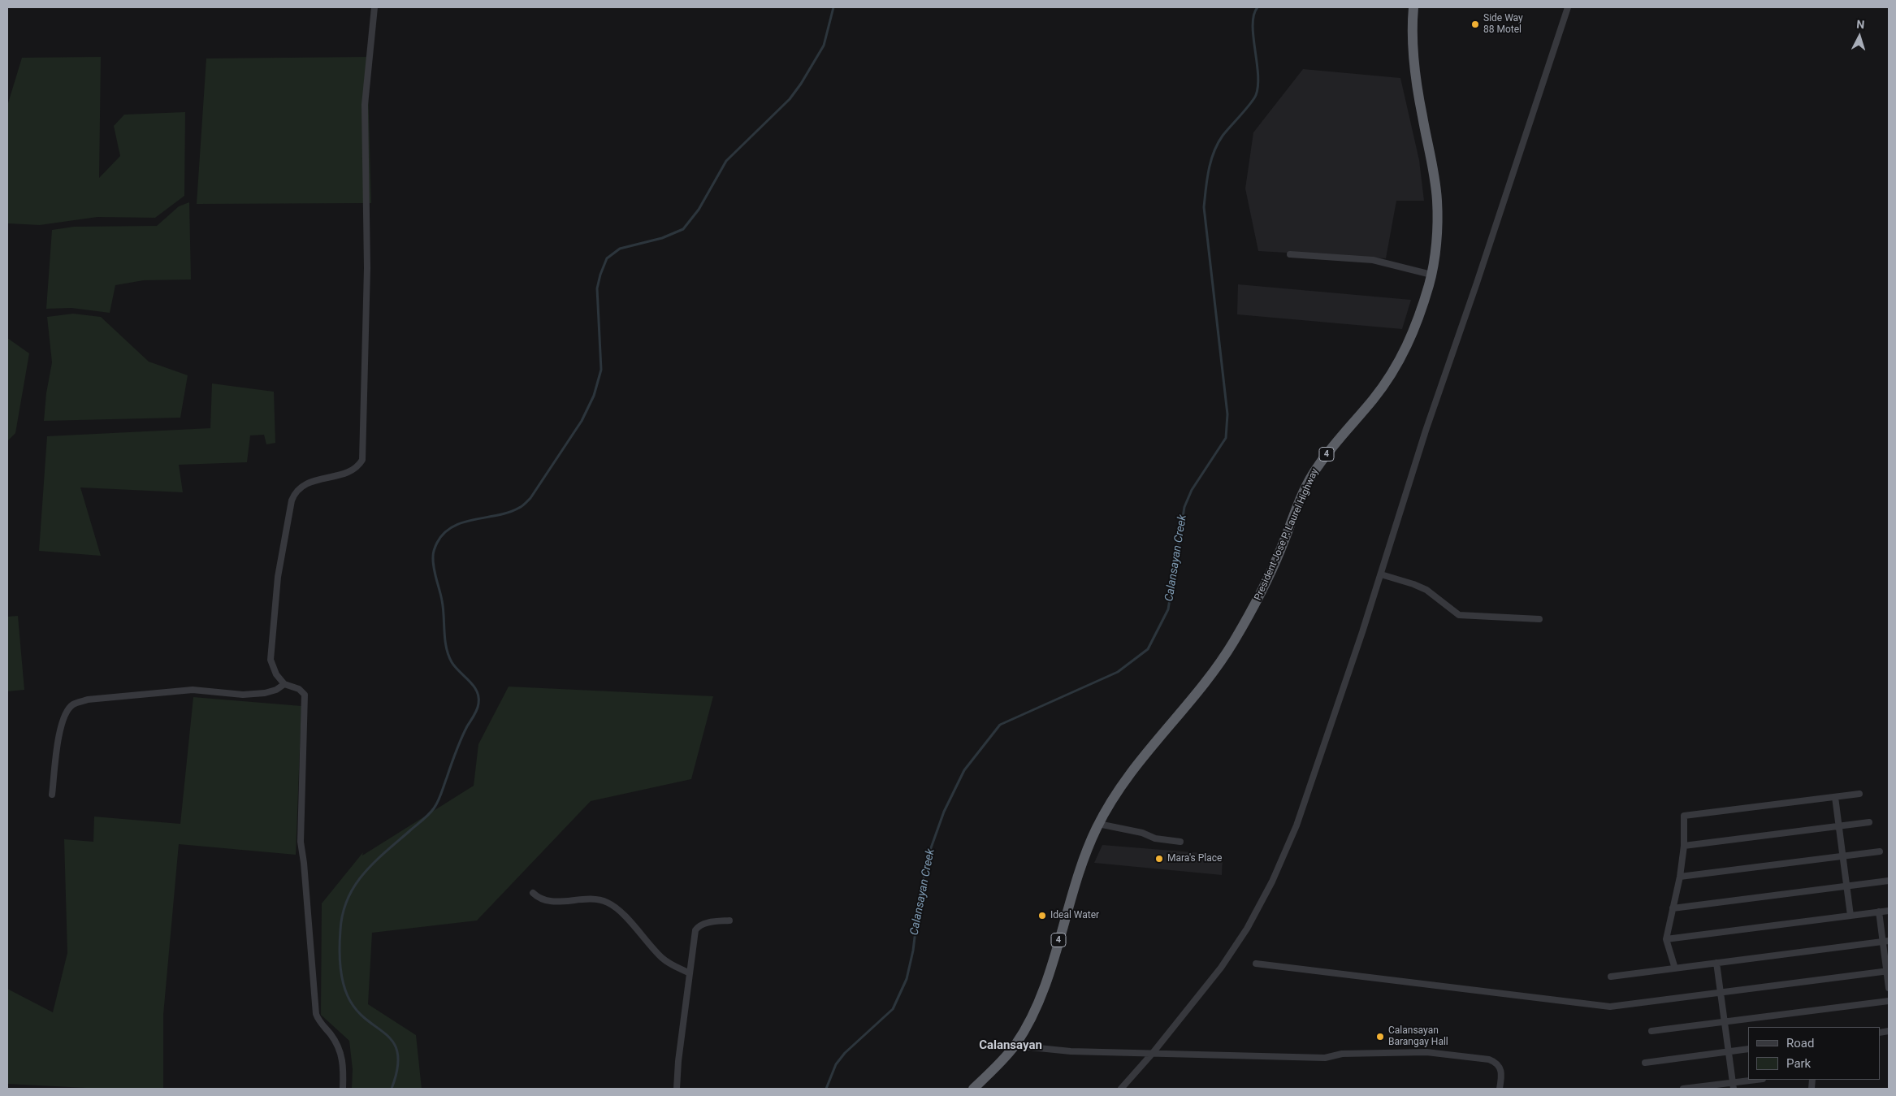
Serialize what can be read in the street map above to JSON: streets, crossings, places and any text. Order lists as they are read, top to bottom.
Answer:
{
  "streets": {
    "highway": ["4", "President Jose P. Laurel Highway"]
  },
  "districts": ["Calansayan"],
  "water": ["Calansayan Creek"],
  "places": [
    "Side Way 88 Motel",
    "Mara's Place",
    "Ideal Water",
    "Calansayan Barangay Hall"
  ],
  "legend": ["Road", "Park"],
  "north": "top"
}
